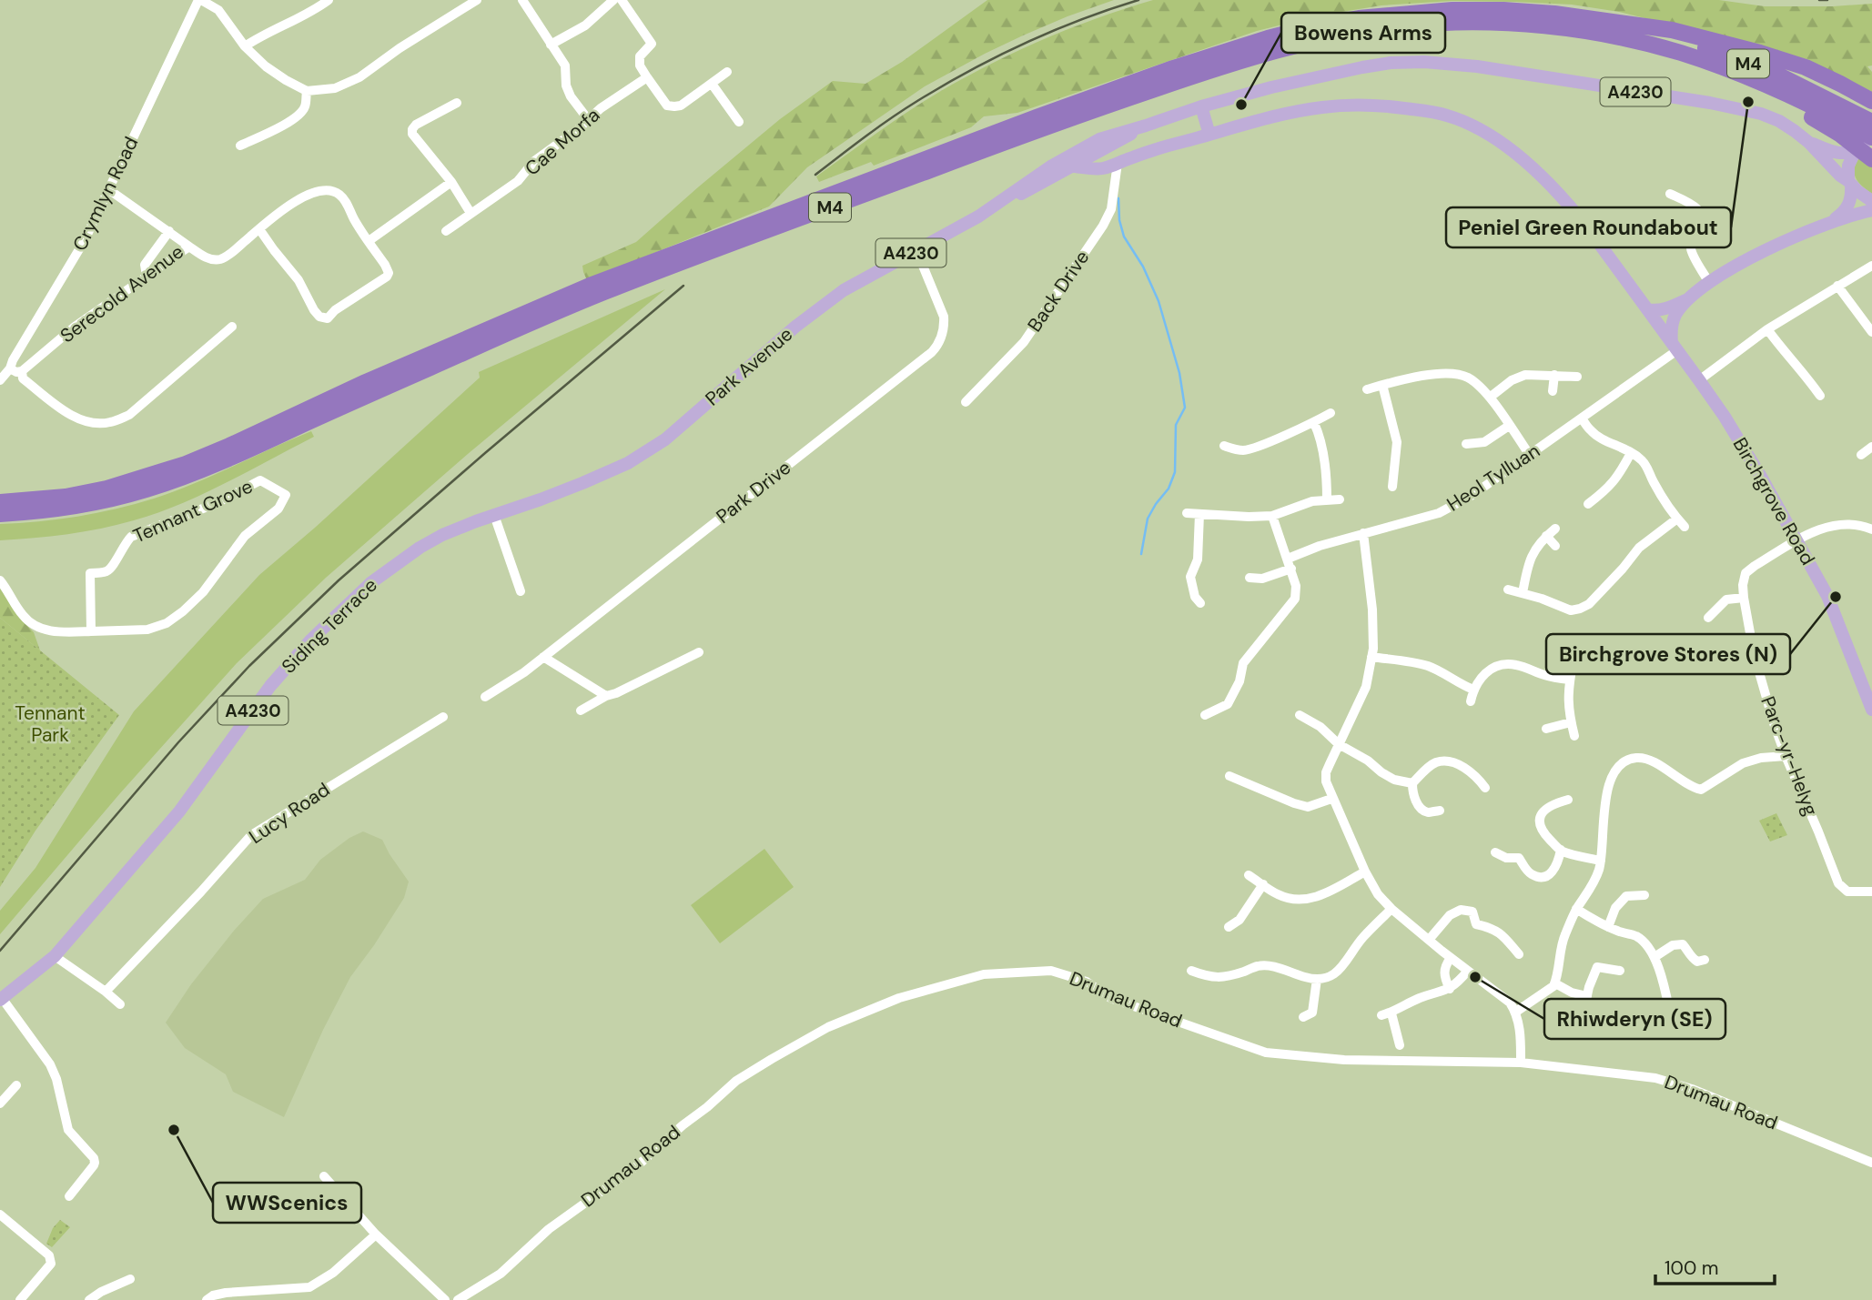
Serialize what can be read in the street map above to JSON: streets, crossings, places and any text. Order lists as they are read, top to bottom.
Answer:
{
  "streets": {
    "highway": ["M4"],
    "main road": [
      "A4230",
      "Park Avenue",
      "Birchgrove Road",
      "Siding Terrace"
    ],
    "street": [
      "Cae Morfa",
      "Crymlyn Road",
      "Back Drive",
      "Serecold Avenue",
      "Heol Tylluan",
      "Park Drive",
      "Tennant Grove",
      "Parc-yr-Helyg",
      "Lucy Road",
      "Drumau Road"
    ]
  },
  "crossings": [
    ["A4230", "Park Avenue"],
    ["A4230", "Birchgrove Road"],
    ["A4230", "Siding Terrace"],
    ["Crymlyn Road", "Serecold Avenue"],
    ["Back Drive", "Birchgrove Road"],
    ["Park Avenue", "Park Drive"],
    ["Park Avenue", "Birchgrove Road"],
    ["Park Avenue", "Siding Terrace"],
    ["Heol Tylluan", "Birchgrove Road"],
    ["Birchgrove Road", "Parc-yr-Helyg"]
  ],
  "parks": ["Tennant Park"],
  "places": [
    "Peniel Green Roundabout",
    "Bowens Arms",
    "Birchgrove Stores (N)",
    "Rhiwderyn (SE)",
    "WWScenics"
  ],
  "scale_bar": "100 m"
}
